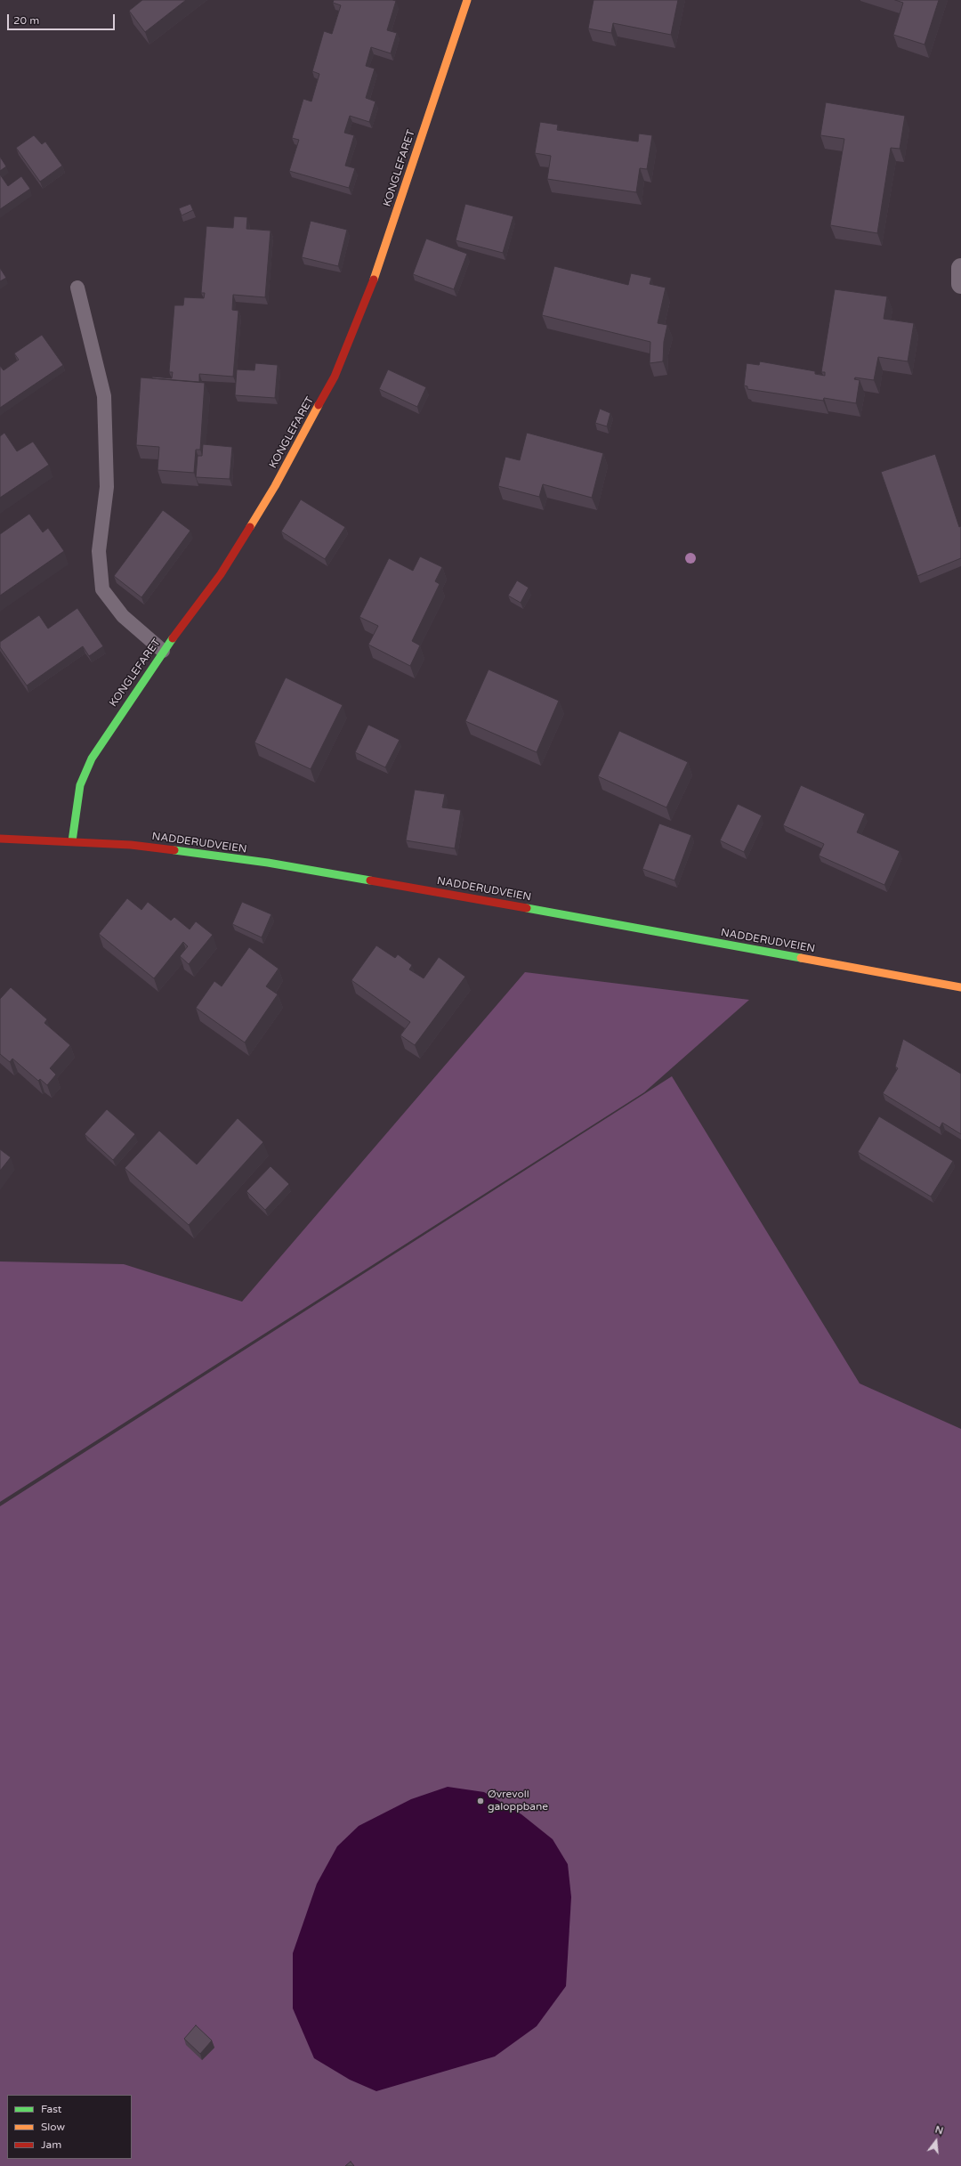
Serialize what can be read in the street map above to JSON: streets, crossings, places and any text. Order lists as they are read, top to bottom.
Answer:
{
  "streets": {
    "main road": ["KONGLEFARET", "NADDERUDVEIEN"]
  },
  "crossings": [
    ["KONGLEFARET", "NADDERUDVEIEN"]
  ],
  "places": ["Øvrevoll galoppbane"],
  "legend": ["Fast", "Slow", "Jam"],
  "scale_bar": "20 m",
  "north": "top"
}
